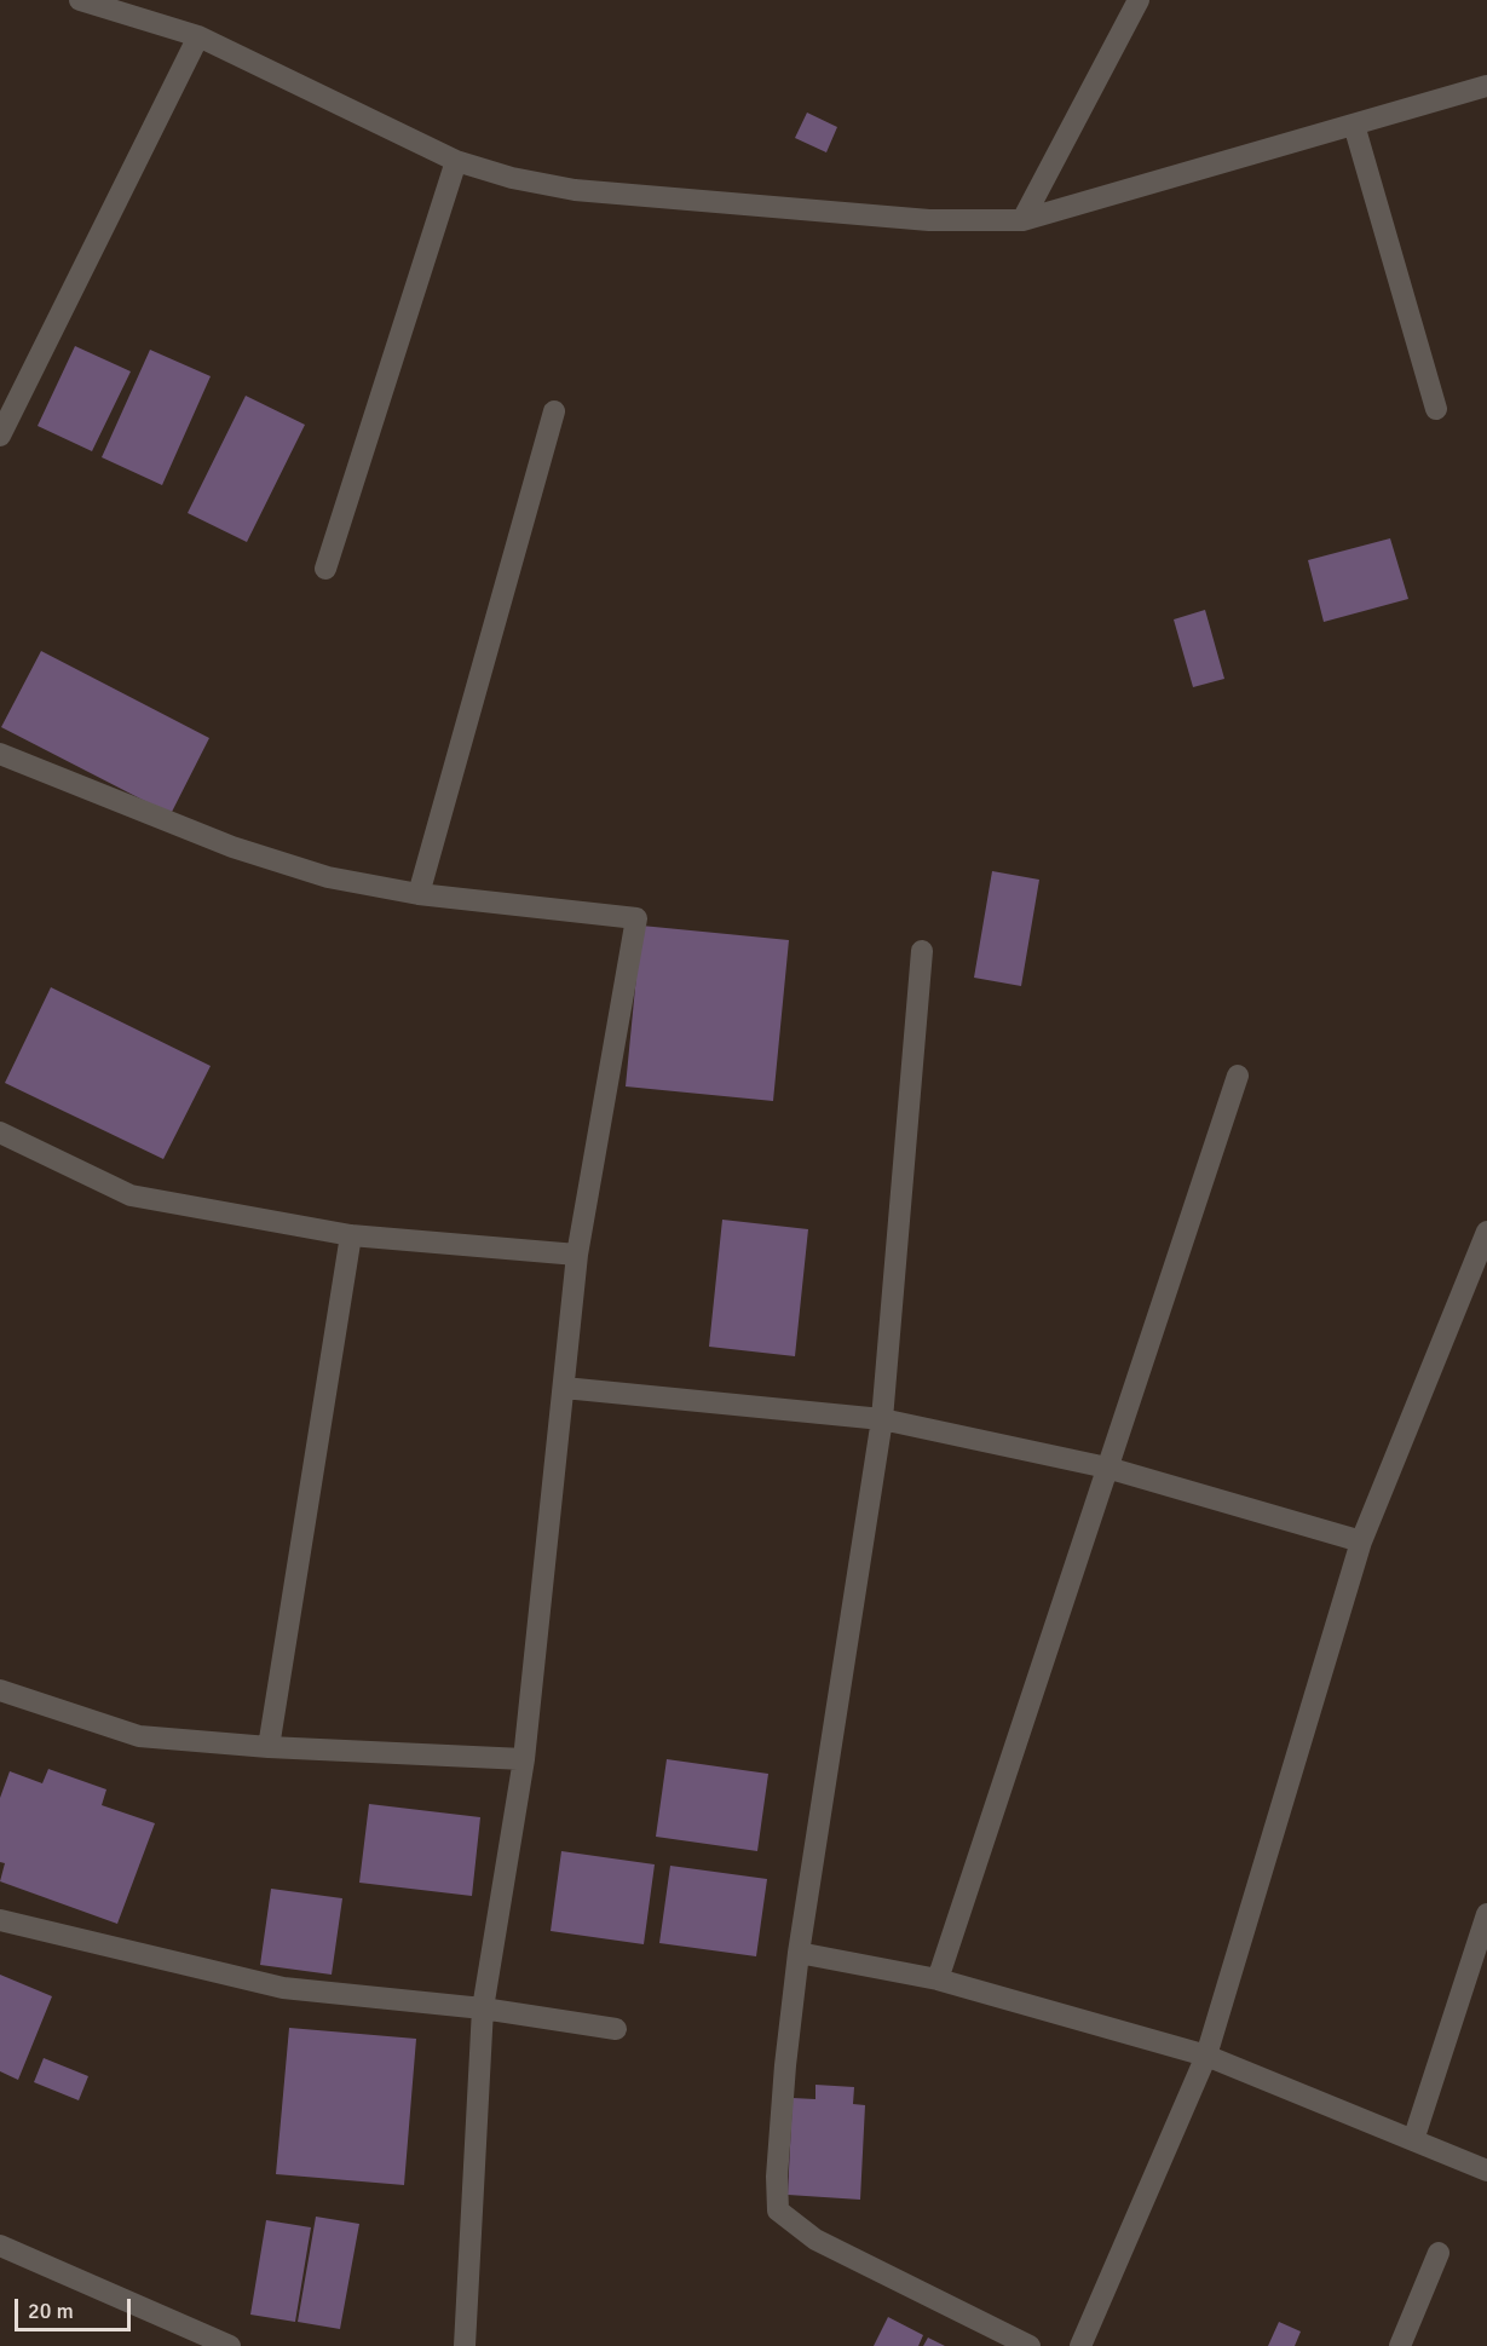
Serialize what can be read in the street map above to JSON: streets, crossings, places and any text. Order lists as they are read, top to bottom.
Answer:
{
  "scale_bar": "20 m"
}
